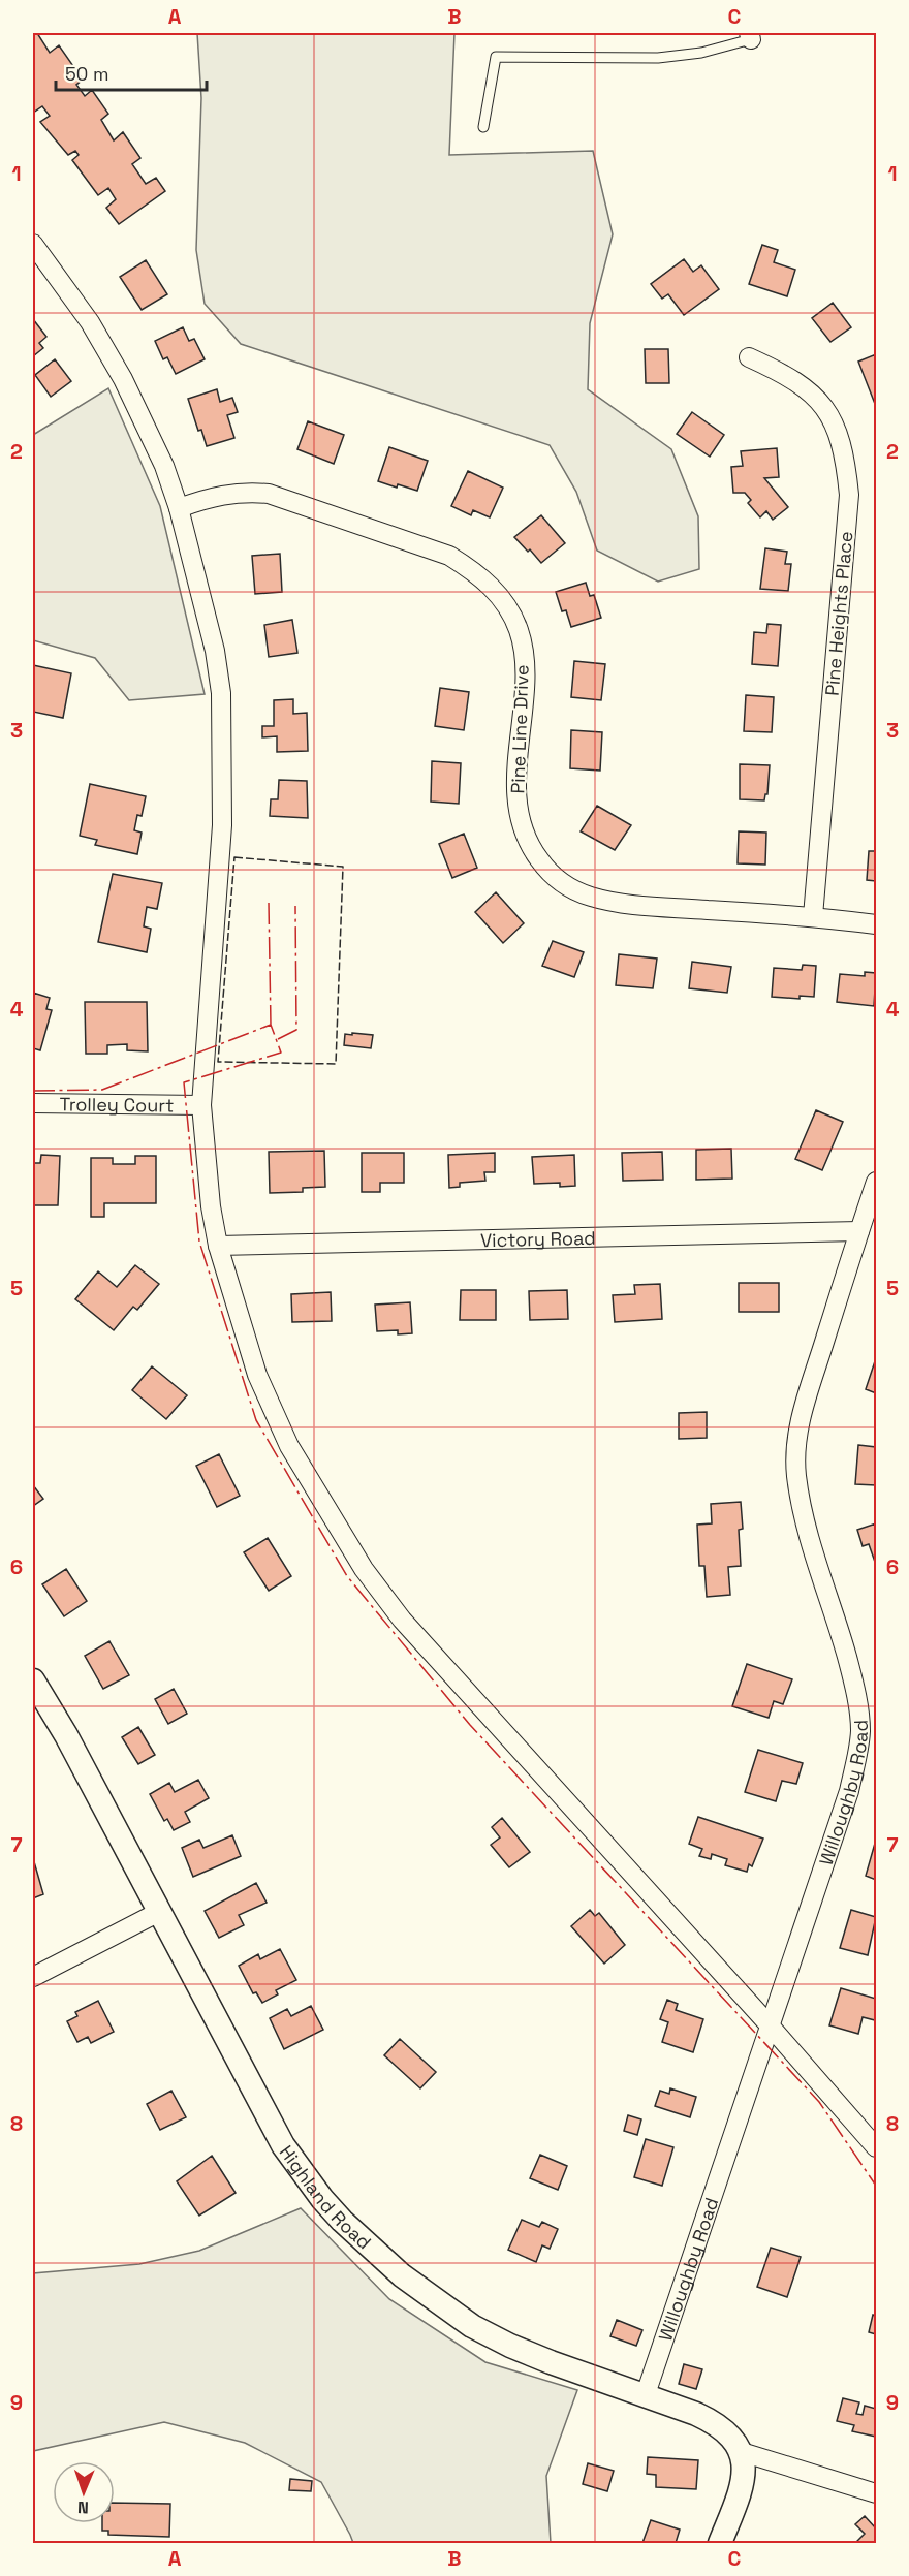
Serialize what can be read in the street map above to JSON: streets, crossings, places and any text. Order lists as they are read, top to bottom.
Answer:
{
  "streets": {
    "street": [
      "Pine Heights Place",
      "Pine Line Drive",
      "Trolley Court",
      "Victory Road",
      "Willoughby Road",
      "Highland Road"
    ]
  },
  "crossings": [
    ["Pine Heights Place", "Pine Line Drive"],
    ["Victory Road", "Willoughby Road"],
    ["Willoughby Road", "Highland Road"]
  ],
  "scale_bar": "50 m",
  "north": "bottom",
  "grid": {
    "columns": ["A", "B", "C"],
    "rows": [
      "1",
      "2",
      "3",
      "4",
      "5",
      "6",
      "7",
      "8",
      "9"
    ]
  }
}
